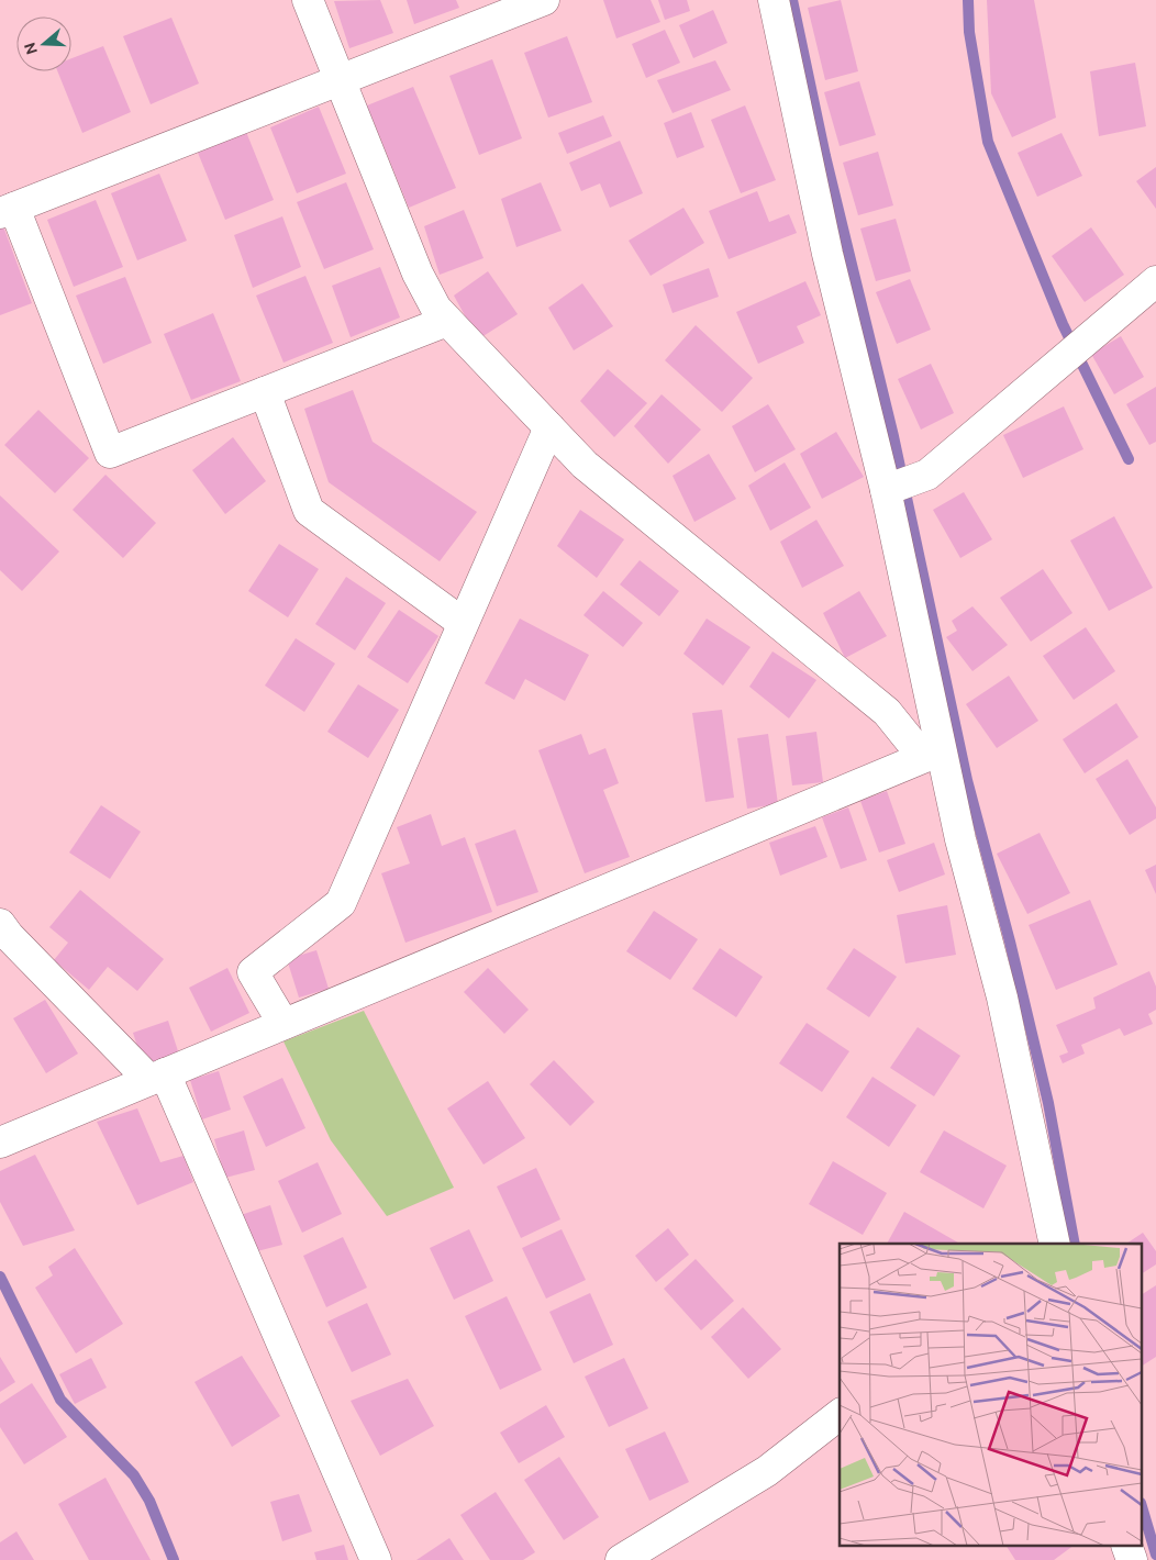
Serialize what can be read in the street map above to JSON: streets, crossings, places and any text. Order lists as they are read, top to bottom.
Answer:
{
  "north": "left"
}
